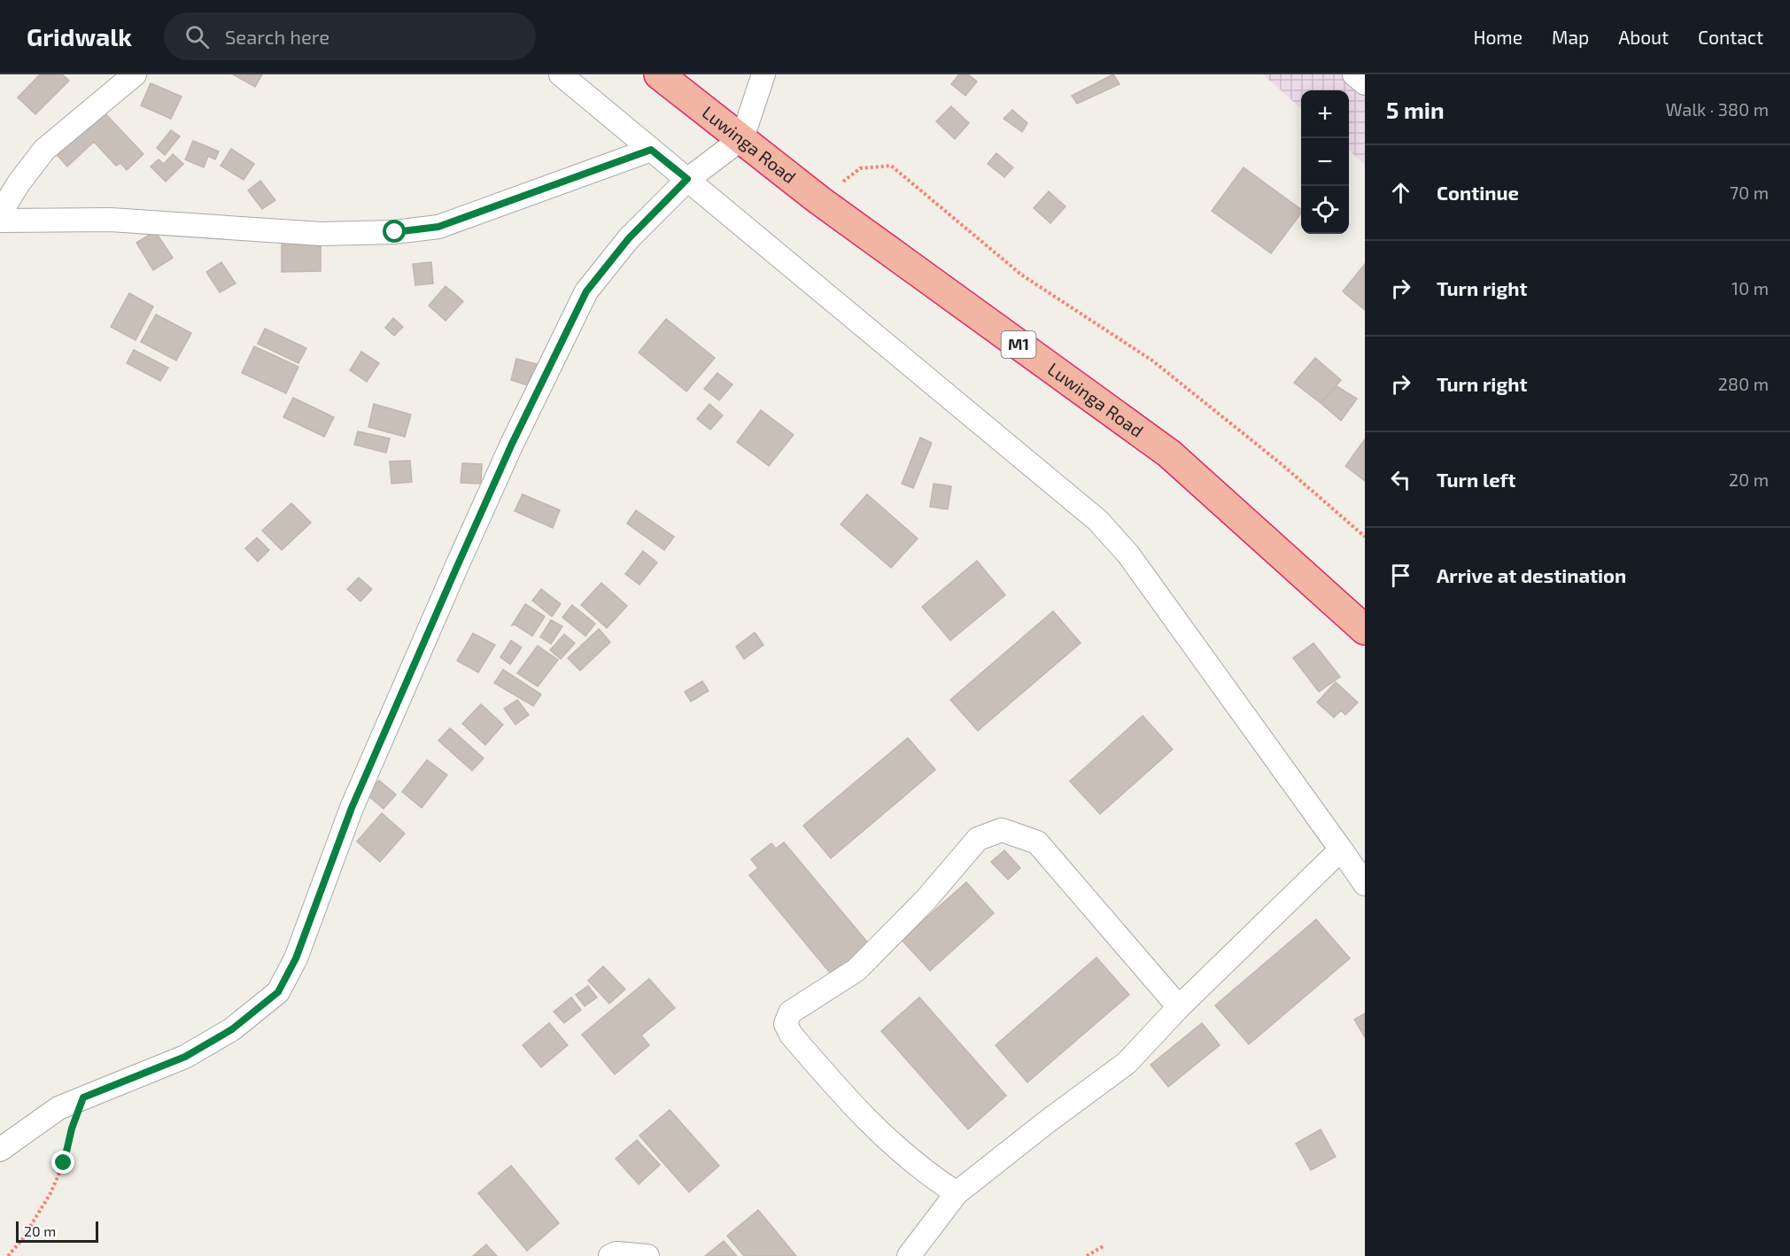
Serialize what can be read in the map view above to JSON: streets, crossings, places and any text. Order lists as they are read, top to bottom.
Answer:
{
  "streets": {
    "highway": ["Luwinga Road", "M1"]
  },
  "scale_bar": "20 m",
  "page": {
    "header": "Gridwalk",
    "search": "Search here",
    "nav": [
      "Home",
      "Map",
      "About",
      "Contact"
    ],
    "heading": ["5 min", "Walk · 380 m"],
    "map_buttons": ["+", "−"],
    "list": [
      ["Continue", "70 m"],
      ["Turn right", "10 m"],
      ["Turn right", "280 m"],
      ["Turn left", "20 m"],
      "Arrive at destination"
    ],
    "scale": "20 m"
  }
}
